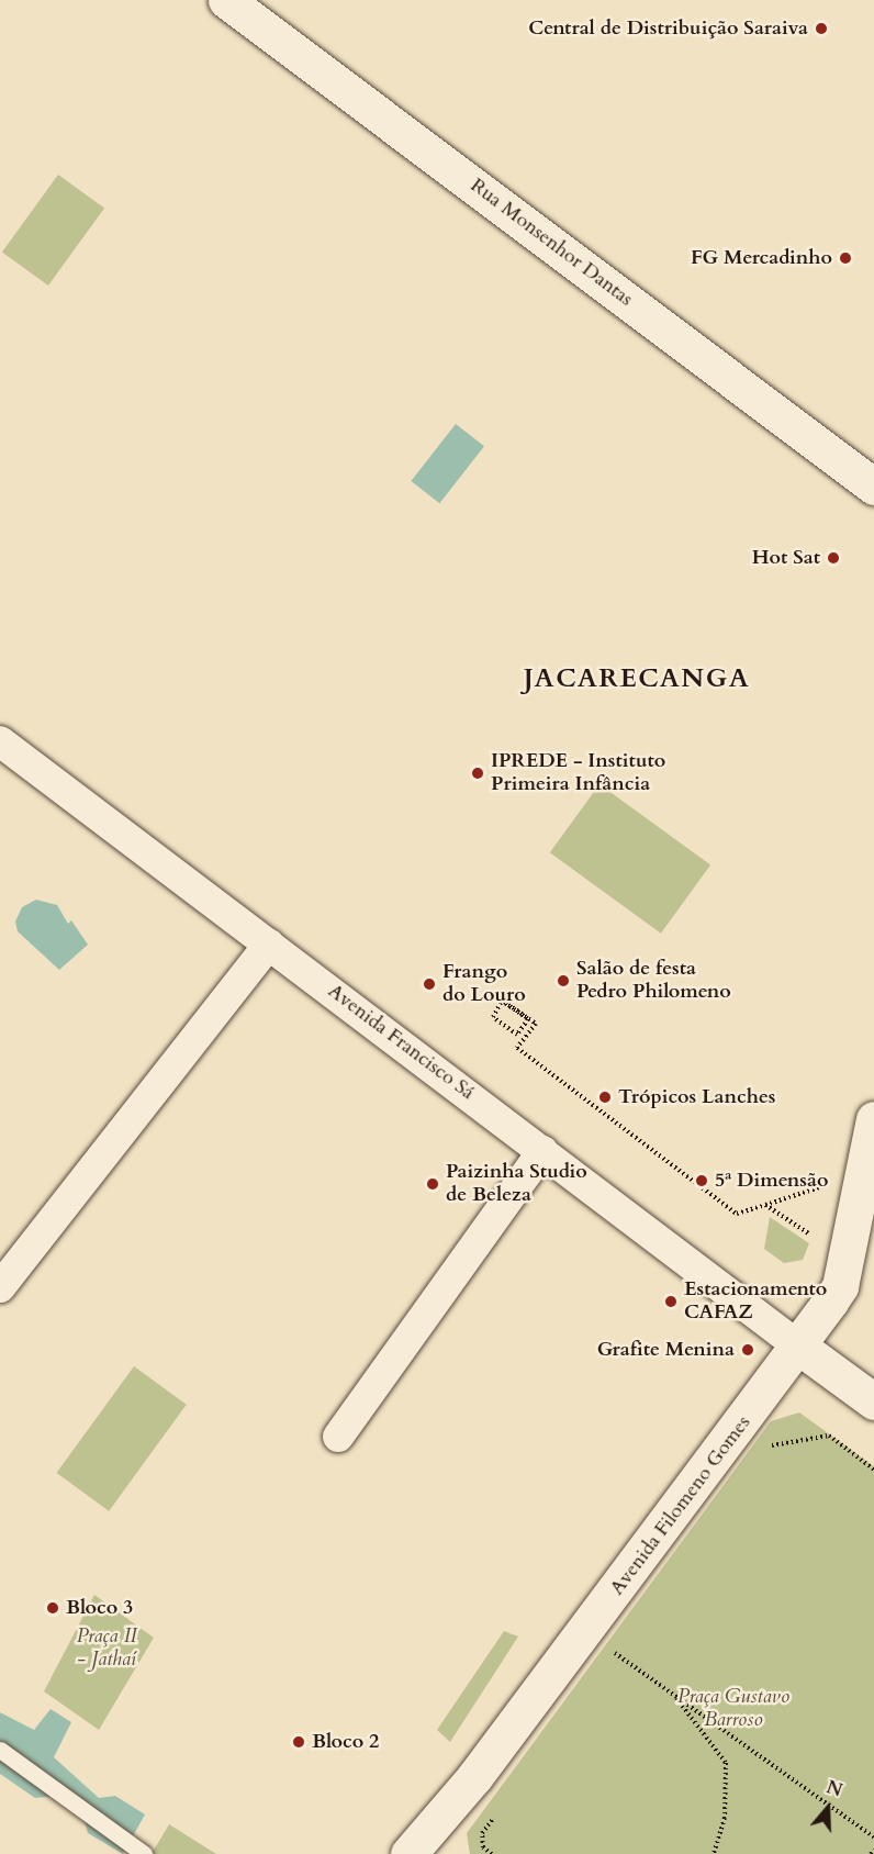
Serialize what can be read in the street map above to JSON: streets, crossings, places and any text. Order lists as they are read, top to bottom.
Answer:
{
  "streets": {
    "street": ["Rua Monsenhor Dantas", "Avenida Francisco Sá", "Avenida Filomeno Gomes"]
  },
  "crossings": [
    ["Avenida Francisco Sá", "Avenida Filomeno Gomes"]
  ],
  "districts": ["JACARECANGA"],
  "parks": ["Praça II - Jathaí", "Praça Gustavo Barroso"],
  "places": [
    "Central de Distribuição Saraiva",
    "FG Mercadinho",
    "Hot Sat",
    "IPREDE - Instituto Primeira Infância",
    "Salão de festa Pedro Philomeno",
    "Frango do Louro",
    "Trópicos Lanches",
    "5ª Dimensão",
    "Paizinha Studio de Beleza",
    "Estacionamento CAFAZ",
    "Grafite Menina",
    "Bloco 3",
    "Bloco 2"
  ],
  "north": "top"
}
